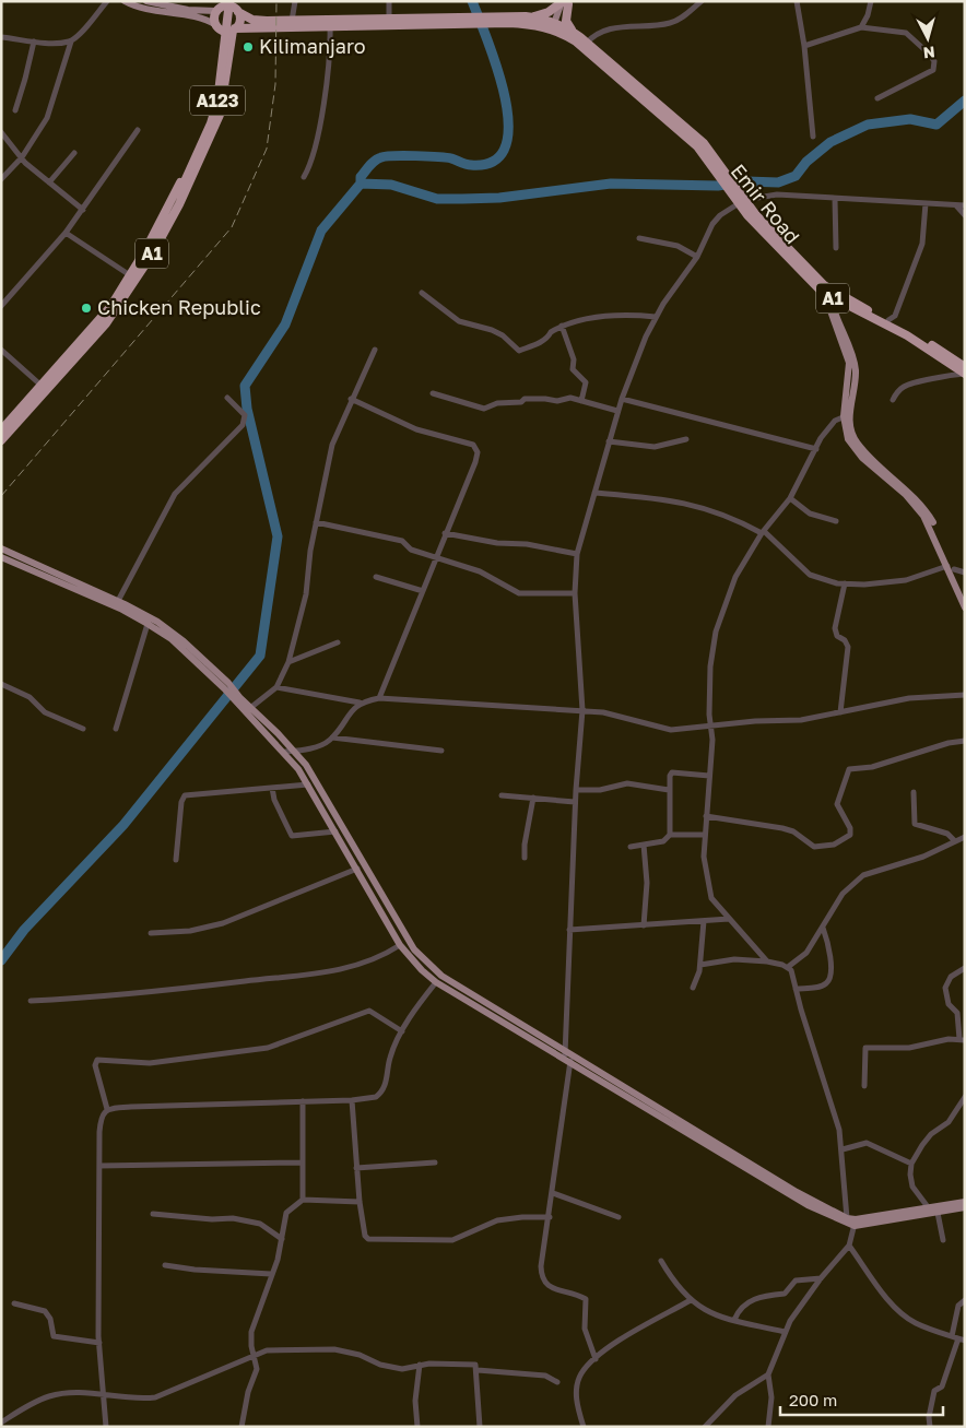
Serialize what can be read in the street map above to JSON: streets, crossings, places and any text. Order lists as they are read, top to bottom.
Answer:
{
  "streets": {
    "highway": ["A123", "Emir Road", "A1"]
  },
  "crossings": [
    ["A123", "A1"],
    ["Emir Road", "A1"]
  ],
  "places": ["Kilimanjaro", "Chicken Republic"],
  "scale_bar": "200 m",
  "north": "bottom"
}
